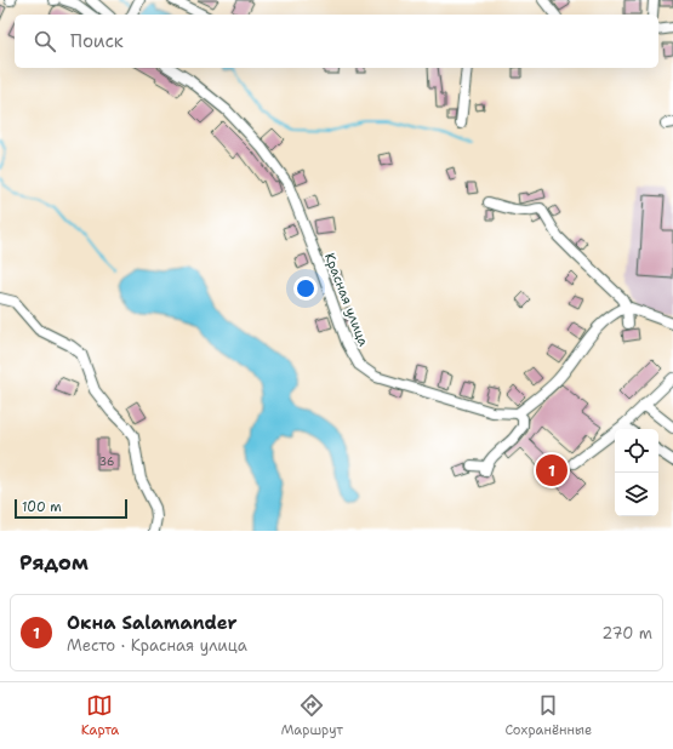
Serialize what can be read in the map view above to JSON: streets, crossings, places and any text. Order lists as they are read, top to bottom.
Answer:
{
  "streets": {
    "street": ["Красная улица"]
  },
  "house_numbers": ["36"],
  "scale_bar": "100 m",
  "page": {
    "search": "Поиск",
    "pins": "1",
    "scale": "100 m",
    "heading": "Рядом",
    "list": [
      {
        "mark": "1",
        "name": "Окна Salamander",
        "note": "Место · Красная улица",
        "value": "270 m"
      }
    ],
    "nav": ["Карта", "Маршрут", "Сохранённые"]
  }
}
